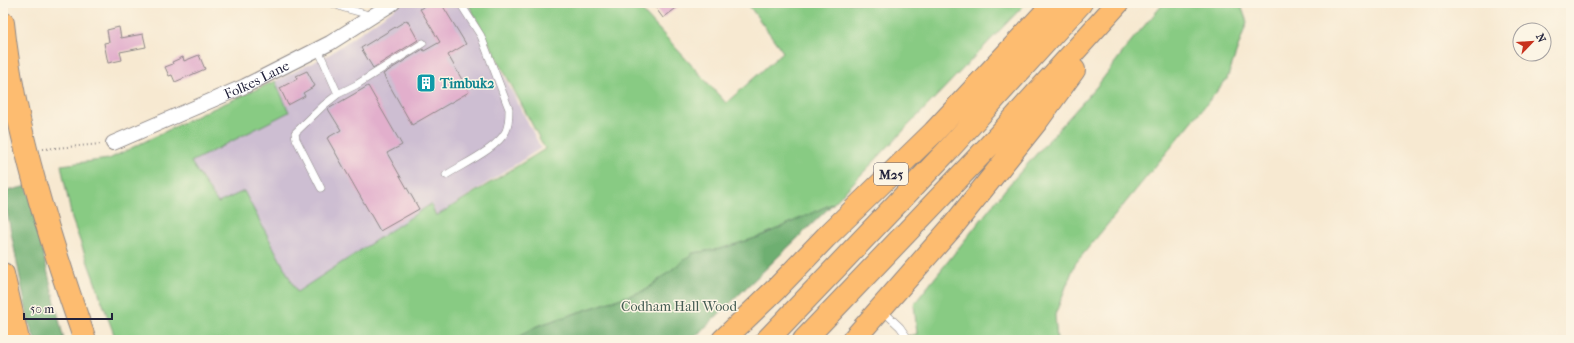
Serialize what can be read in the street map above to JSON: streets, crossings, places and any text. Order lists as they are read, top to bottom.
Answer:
{
  "streets": {
    "highway": ["M25"],
    "street": ["Folkes Lane"]
  },
  "parks": ["Codham Hall Wood"],
  "places": {
    "building": ["Timbuk2"]
  },
  "scale_bar": "50 m",
  "north": "top right"
}
